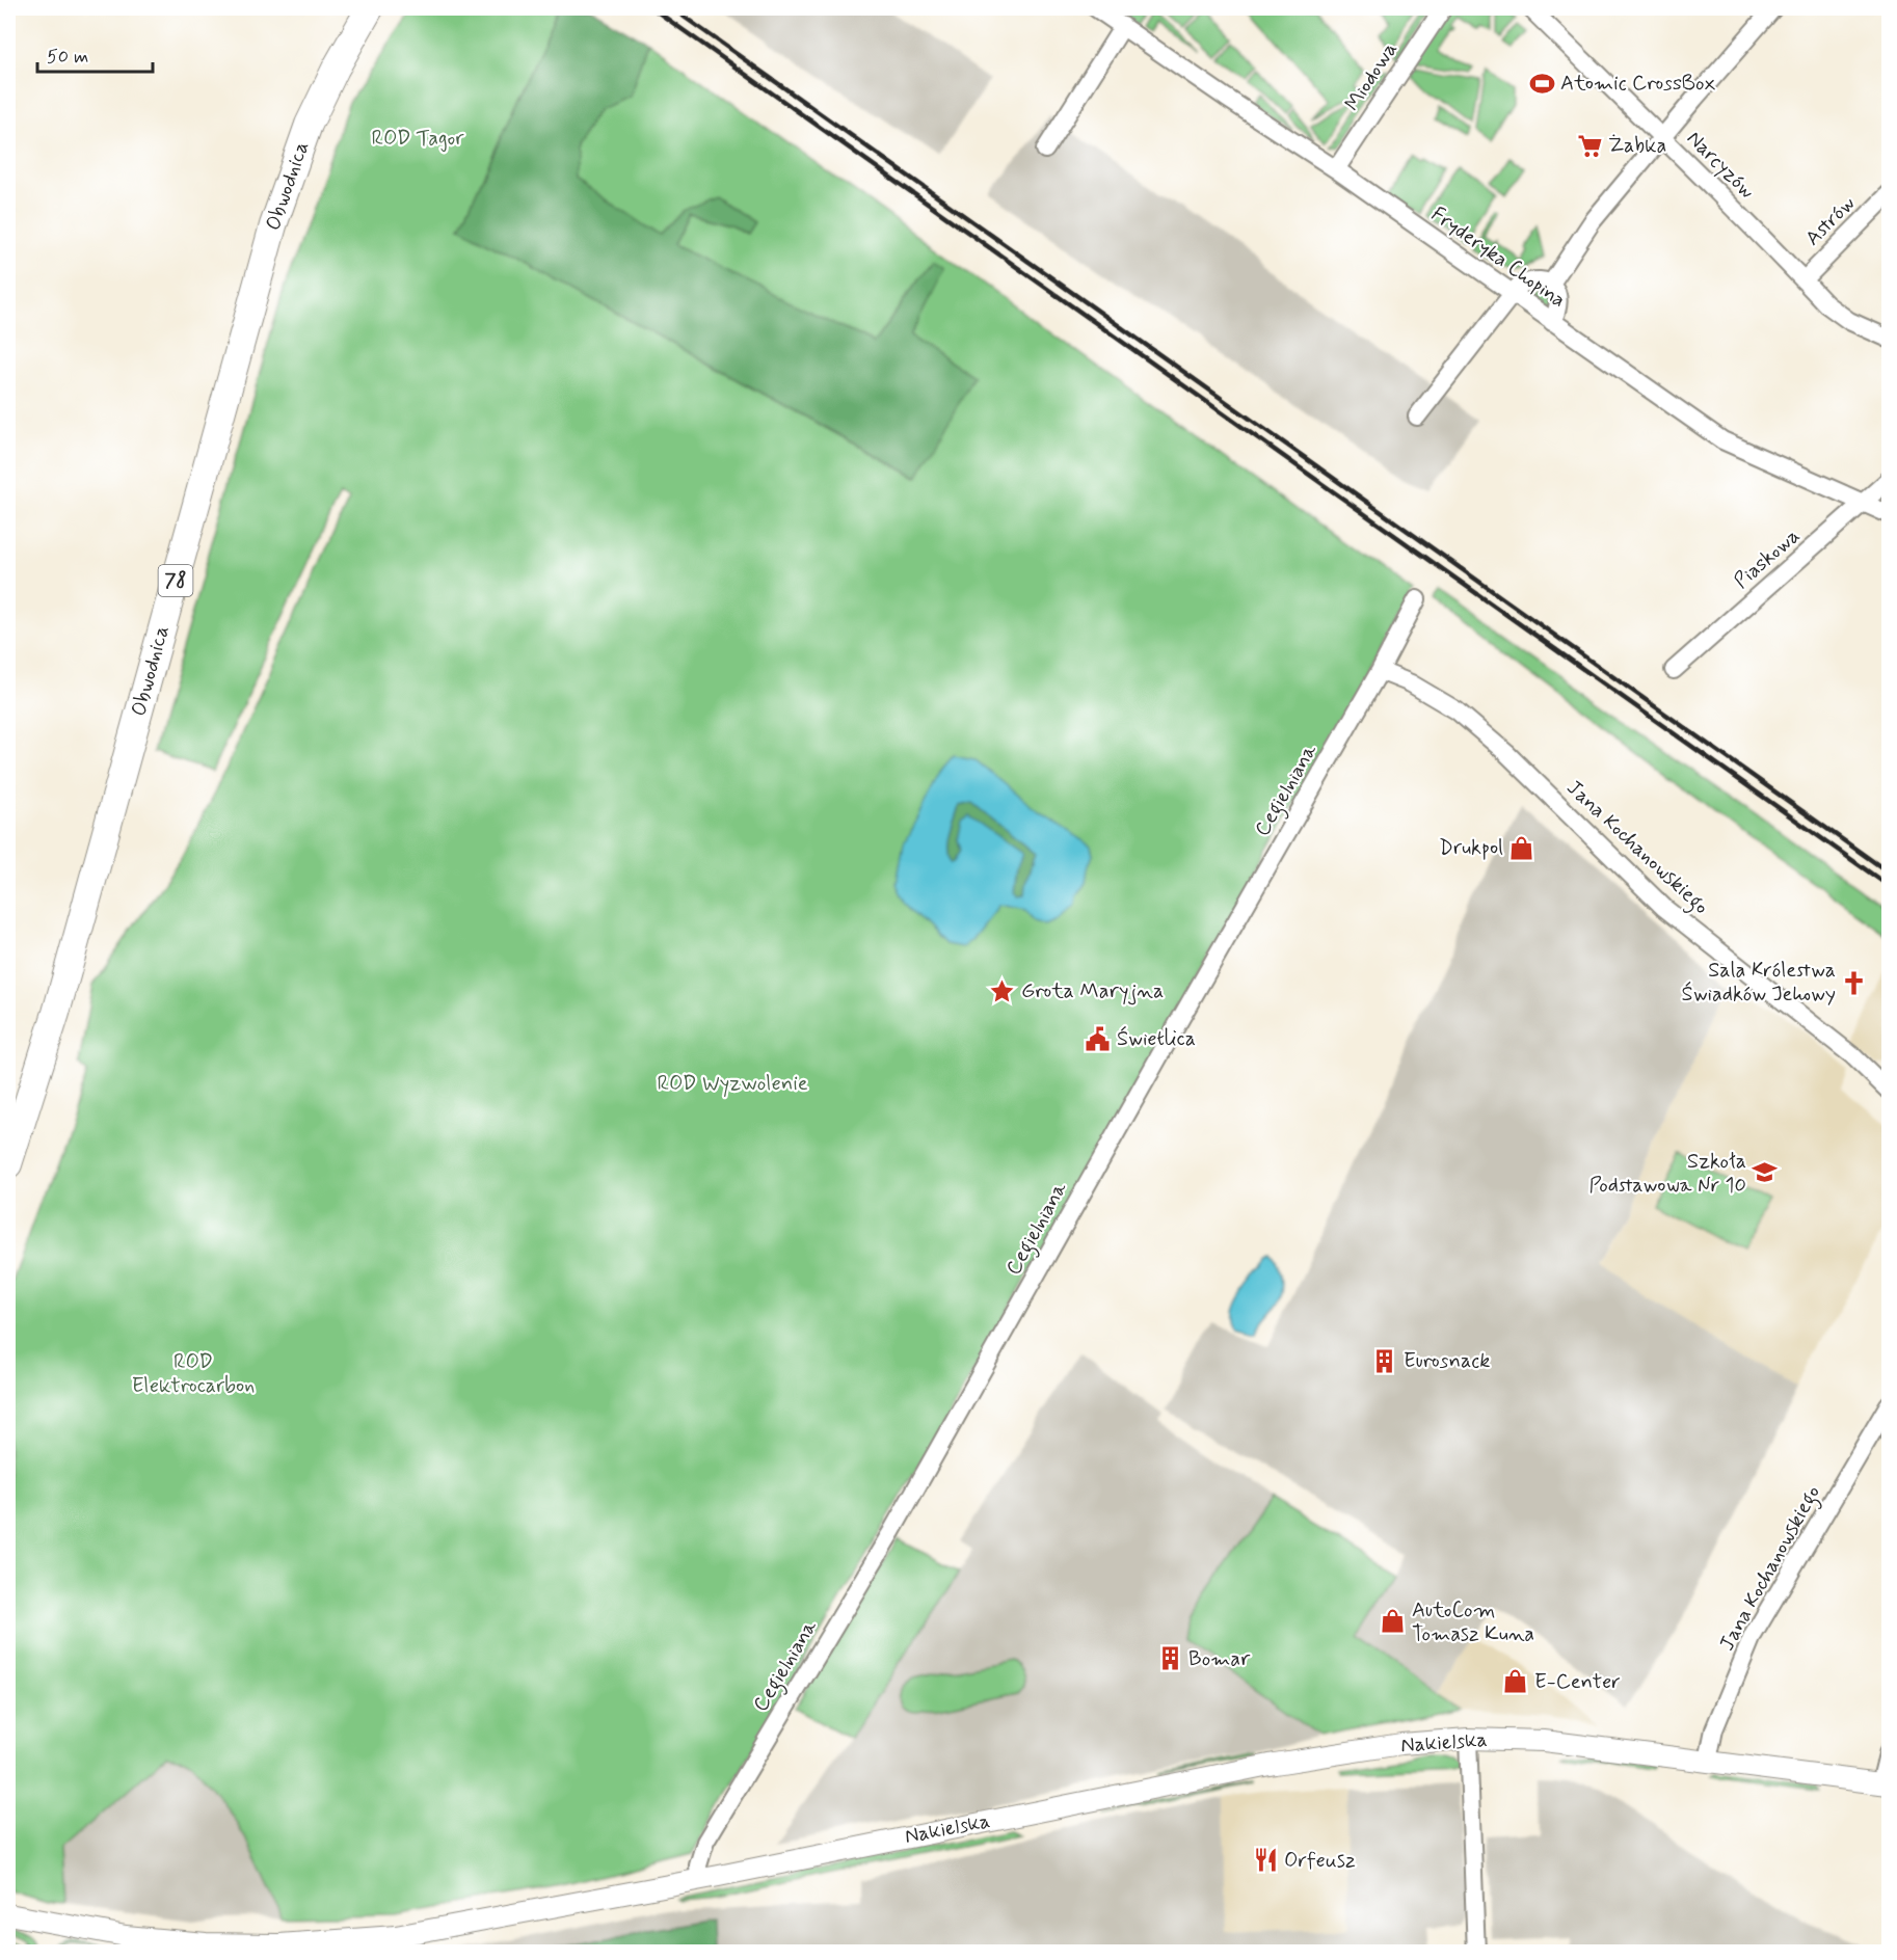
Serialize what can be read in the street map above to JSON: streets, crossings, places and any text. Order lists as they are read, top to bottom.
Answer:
{
  "streets": {
    "main road": ["Obwodnica", "78"],
    "street": [
      "Miodowa",
      "Narcyzów",
      "Astrów",
      "Fryderyka Chopina",
      "Piaskowa",
      "Cegielniana",
      "Jana Kochanowskiego",
      "Nakielska"
    ]
  },
  "crossings": [
    ["Miodowa", "Fryderyka Chopina"],
    ["Narcyzów", "Astrów"],
    ["Fryderyka Chopina", "Piaskowa"],
    ["Cegielniana", "Jana Kochanowskiego"],
    ["Cegielniana", "Nakielska"],
    ["Jana Kochanowskiego", "Nakielska"]
  ],
  "parks": ["ROD Tagor", "ROD Wyzwolenie", "ROD Elektrocarbon"],
  "places": {
    "sports": ["Atomic CrossBox"],
    "supermarket": ["Żabka"],
    "shop": ["Drukpol", "AutoCom Tomasz Kuna", "E-Center"],
    "church": ["Sala Królestwa Świadków Jehowy"],
    "place": ["Grota Maryjna"],
    "public building": ["Świetlica"],
    "school or university": ["Szkoła Podstawowa Nr 10"],
    "building": ["Eurosnack", "Bomar"],
    "restaurant": ["Orfeusz"]
  },
  "scale_bar": "50 m"
}
